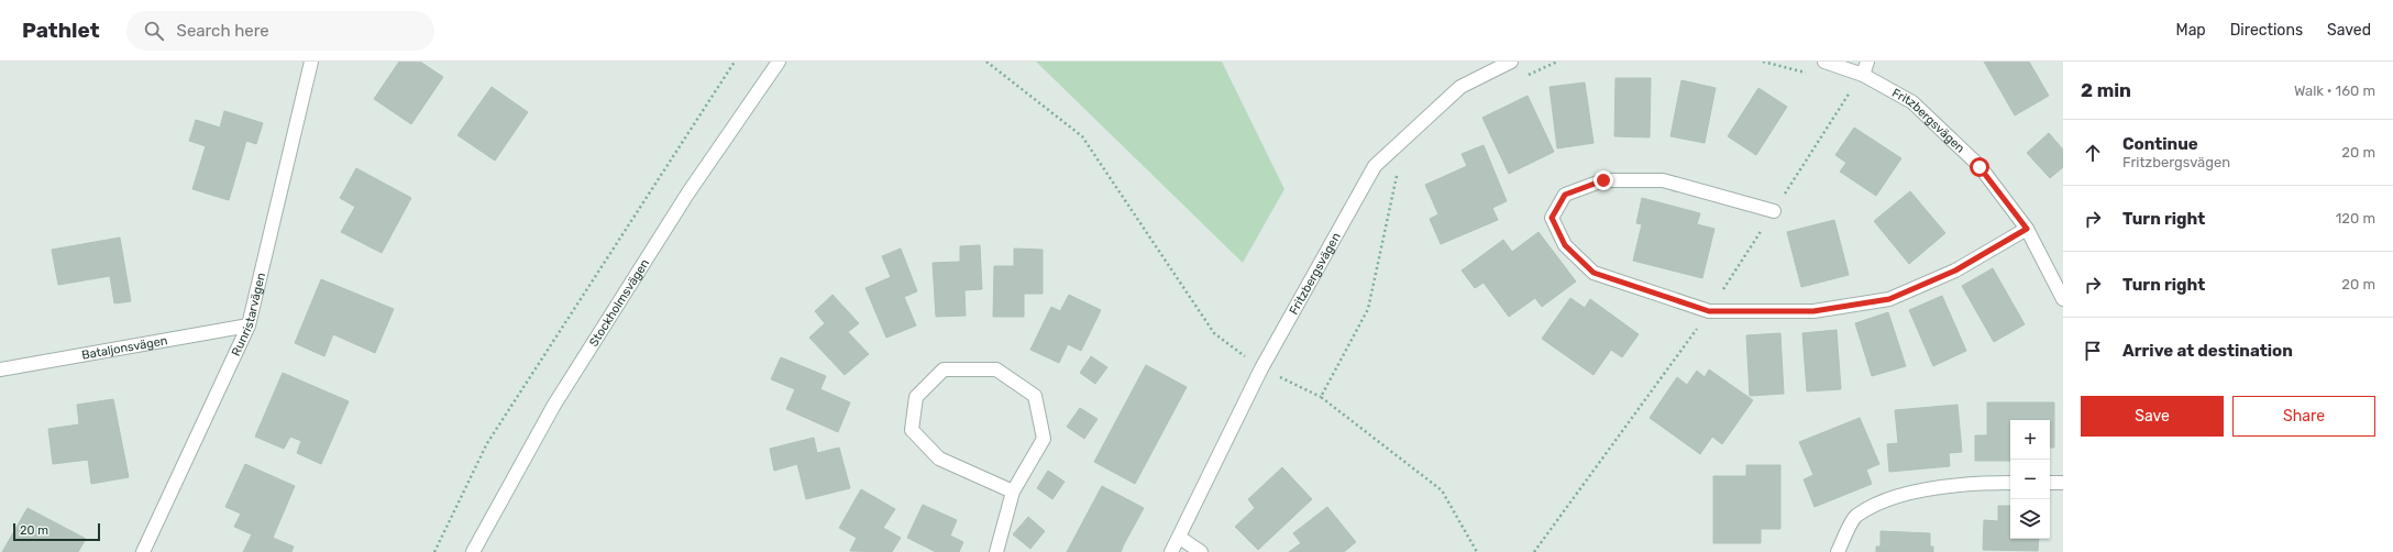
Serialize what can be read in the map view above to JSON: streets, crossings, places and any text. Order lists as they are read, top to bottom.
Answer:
{
  "streets": {
    "street": [
      "Fritzbergsvägen",
      "Stockholmsvägen",
      "Runristarvägen",
      "Bataljonsvägen"
    ]
  },
  "crossings": [
    ["Runristarvägen", "Bataljonsvägen"]
  ],
  "scale_bar": "20 m",
  "page": {
    "header": "Pathlet",
    "search": "Search here",
    "nav": ["Map", "Directions", "Saved"],
    "heading": ["2 min", "Walk · 160 m"],
    "list": [
      ["Continue", "Fritzbergsvägen", "20 m"],
      ["Turn right", "120 m"],
      ["Turn right", "20 m"],
      "Arrive at destination"
    ],
    "buttons": ["Save", "Share"],
    "map_buttons": ["+", "−"],
    "scale": "20 m"
  }
}
